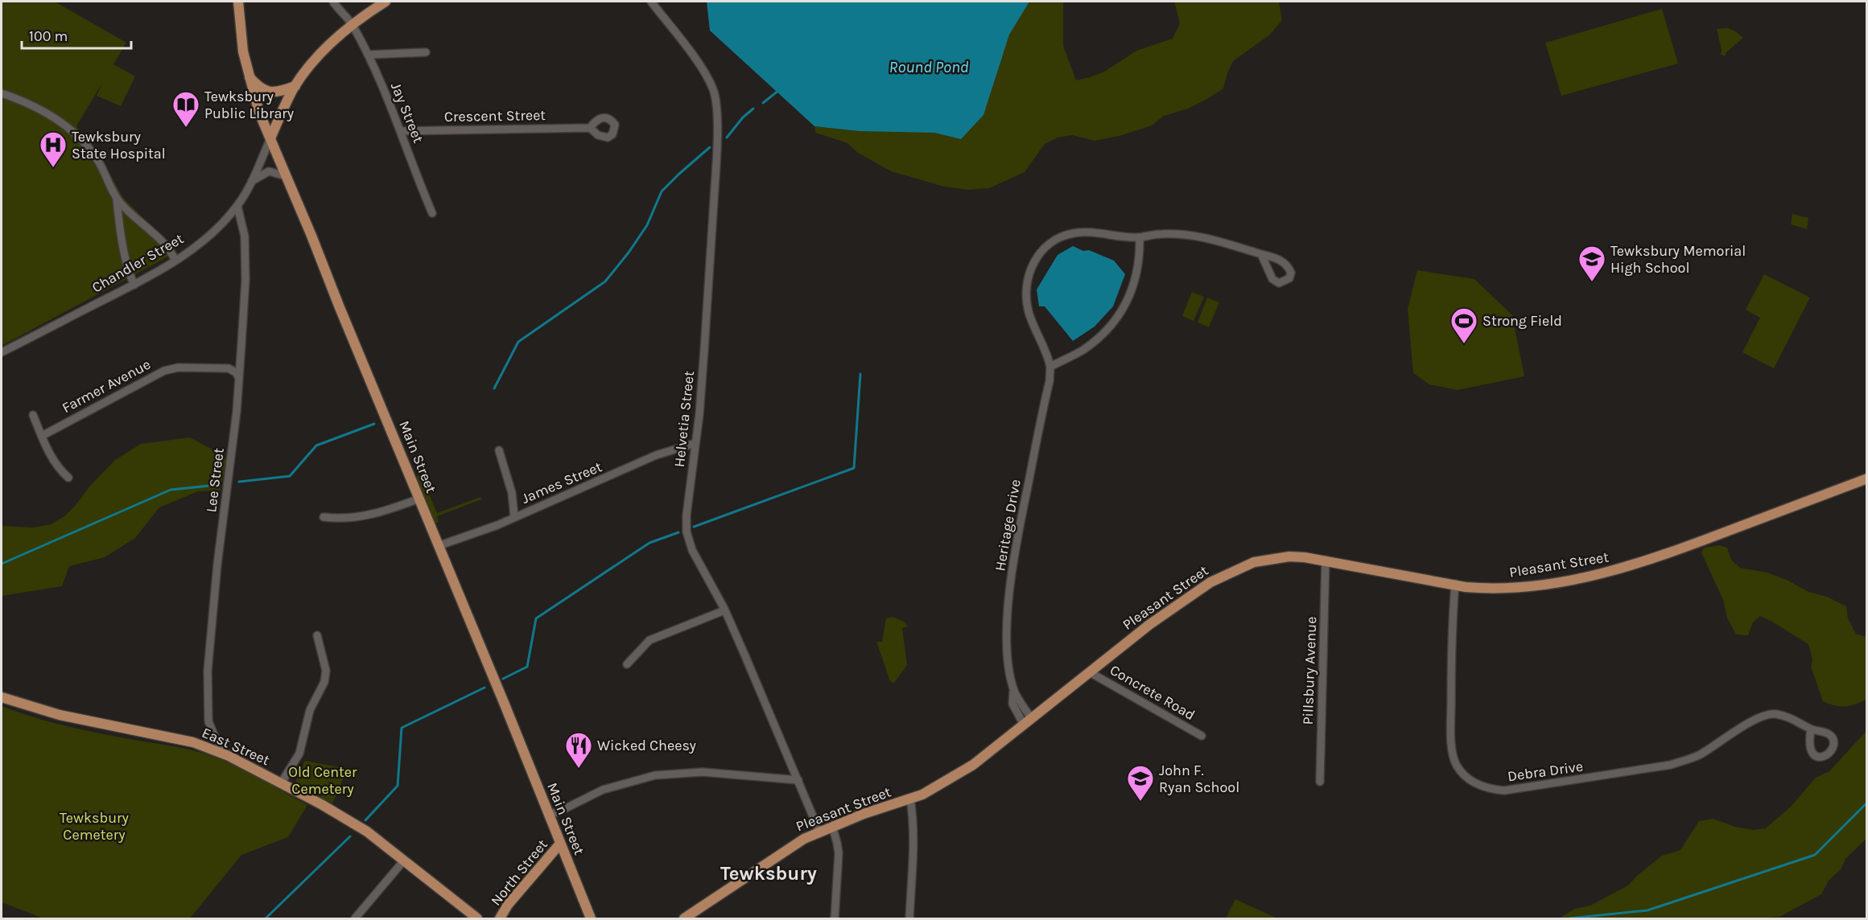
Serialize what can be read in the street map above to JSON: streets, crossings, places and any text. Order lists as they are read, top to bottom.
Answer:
{
  "streets": {
    "main road": [
      "Chandler Street",
      "Main Street",
      "Pleasant Street",
      "East Street",
      "North Street"
    ],
    "street": [
      "Jay Street",
      "Crescent Street",
      "Farmer Avenue",
      "Helvetia Street",
      "Lee Street",
      "James Street",
      "Heritage Drive",
      "Pillsbury Avenue",
      "Concrete Road",
      "Debra Drive"
    ]
  },
  "crossings": [
    ["Jay Street", "Crescent Street"],
    ["Jay Street", "Chandler Street"],
    ["Chandler Street", "Main Street"],
    ["Chandler Street", "Lee Street"],
    ["Farmer Avenue", "Lee Street"],
    ["Helvetia Street", "James Street"],
    ["Helvetia Street", "Pleasant Street"],
    ["Main Street", "James Street"],
    ["Main Street", "North Street"],
    ["Lee Street", "East Street"],
    ["Heritage Drive", "Pleasant Street"],
    ["Pleasant Street", "Pillsbury Avenue"],
    ["Pleasant Street", "Concrete Road"],
    ["Pleasant Street", "Debra Drive"]
  ],
  "districts": ["Tewksbury"],
  "water": ["Round Pond"],
  "parks": ["Old Center Cemetery", "Tewksbury Cemetery"],
  "places": {
    "library": ["Tewksbury Public Library"],
    "hospital": ["Tewksbury State Hospital"],
    "school or university": ["Tewksbury Memorial High School", "John F. Ryan School"],
    "sports": ["Strong Field"],
    "restaurant": ["Wicked Cheesy"]
  },
  "scale_bar": "100 m"
}
